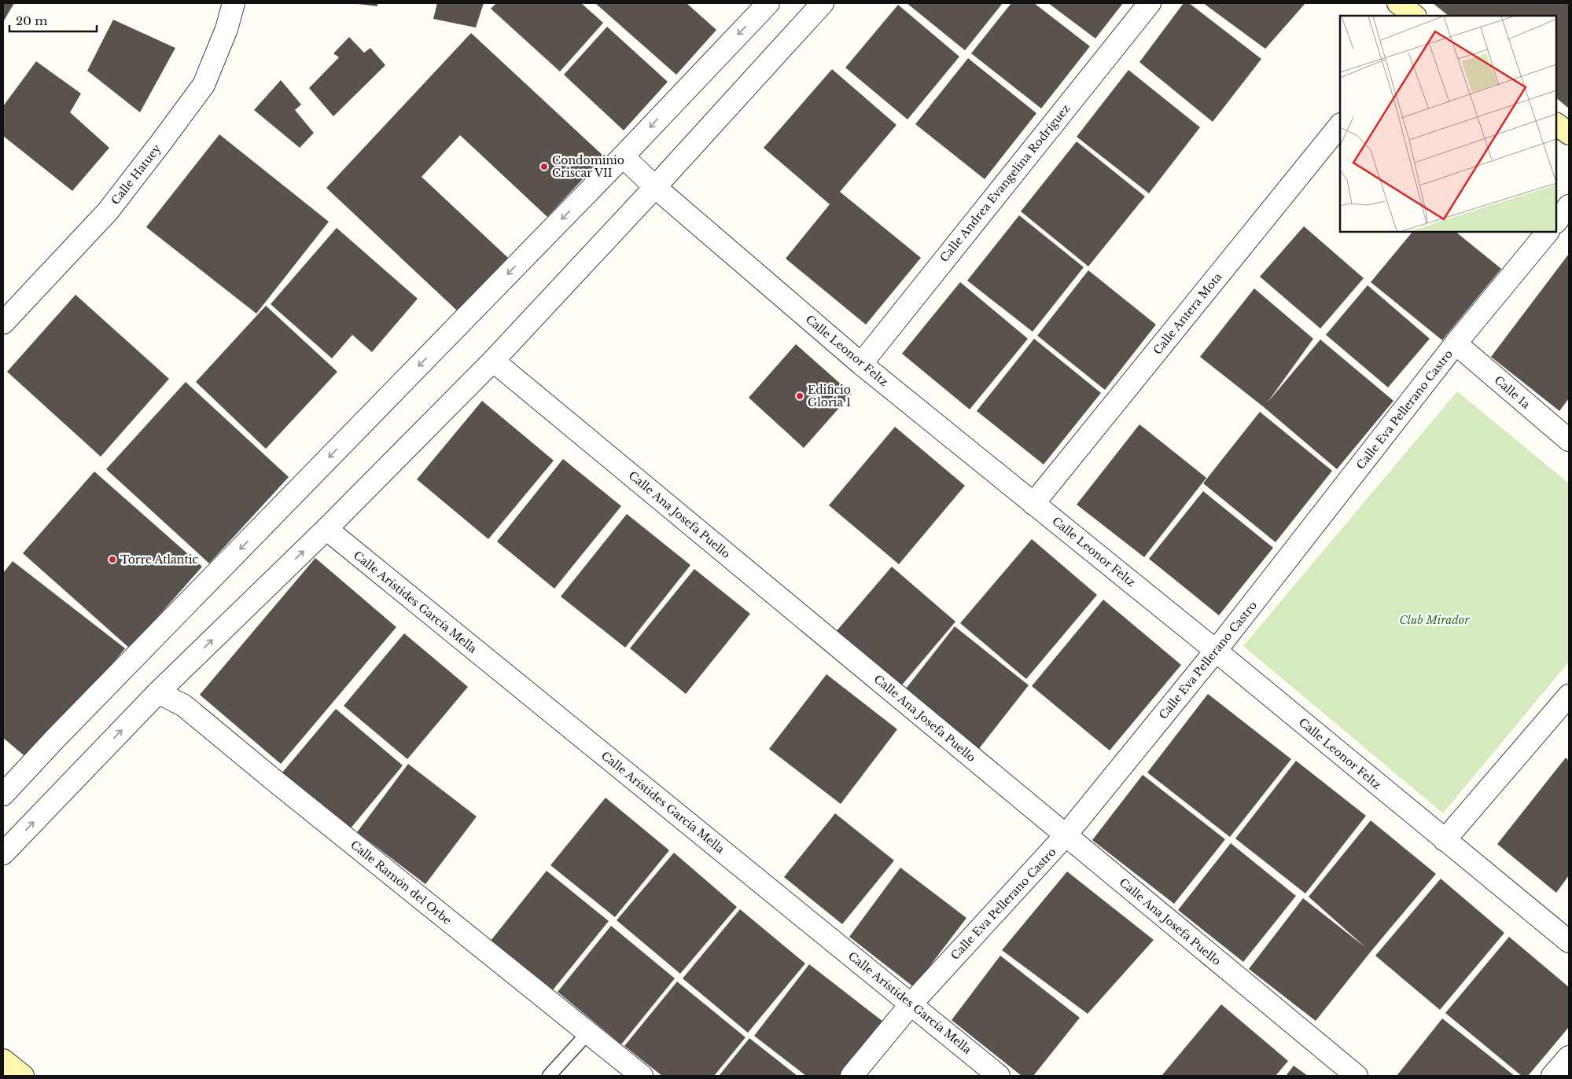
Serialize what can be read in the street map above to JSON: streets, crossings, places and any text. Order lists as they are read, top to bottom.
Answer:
{
  "streets": {
    "street": [
      "Calle Hatuey",
      "Calle Andrea Evangelina Rodríguez",
      "Calle Antera Mota",
      "Calle Leonor Feltz",
      "Calle 1a",
      "Calle Eva Pellerano Castro",
      "Calle Ana Josefa Puello",
      "Calle Arístides García Mella",
      "Calle Ramón del Orbe"
    ]
  },
  "crossings": [
    ["Calle Andrea Evangelina Rodríguez", "Calle Leonor Feltz"],
    ["Calle Antera Mota", "Calle Leonor Feltz"],
    ["Calle Leonor Feltz", "Calle Eva Pellerano Castro"],
    ["Calle 1a", "Calle Eva Pellerano Castro"],
    ["Calle Eva Pellerano Castro", "Calle Ana Josefa Puello"],
    ["Calle Eva Pellerano Castro", "Calle Arístides García Mella"]
  ],
  "parks": ["Club Mirador"],
  "places": ["Condominio Criscar VII", "Edificio Gloria 1", "Torre Atlantic"],
  "scale_bar": "20 m"
}
